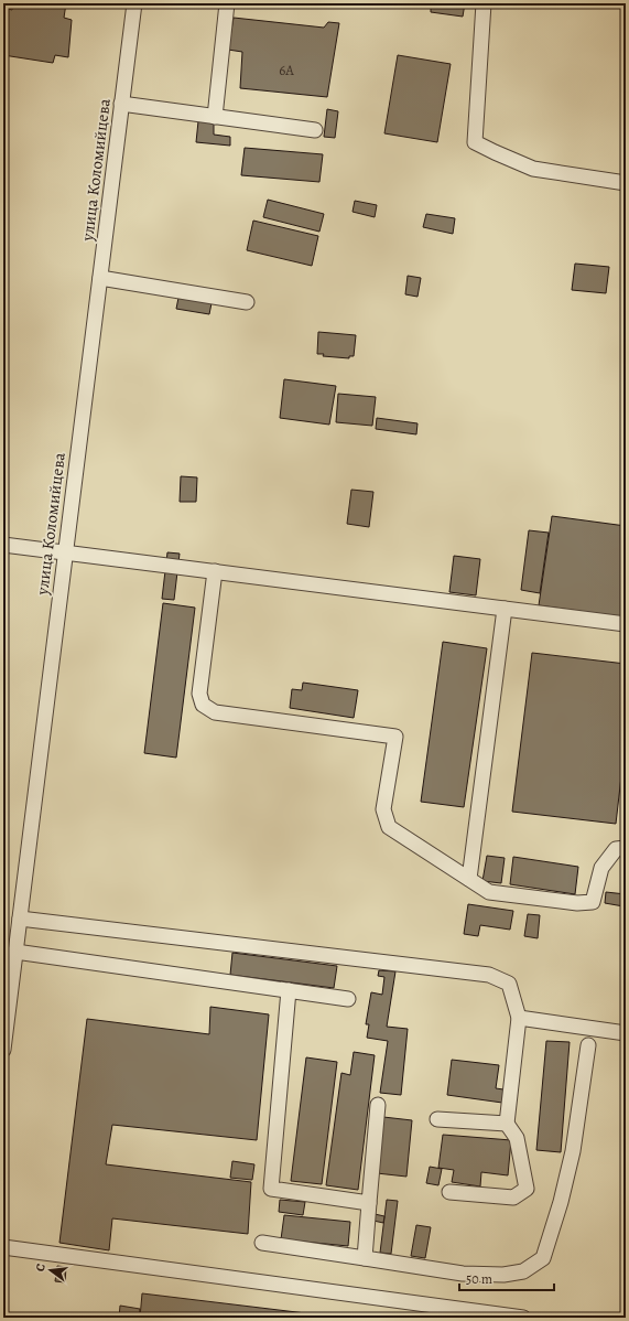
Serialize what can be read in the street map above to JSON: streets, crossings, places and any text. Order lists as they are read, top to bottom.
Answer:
{
  "streets": {
    "street": ["улица Коломийцева"]
  },
  "house_numbers": ["6А"],
  "scale_bar": "50 m",
  "north": "left"
}
